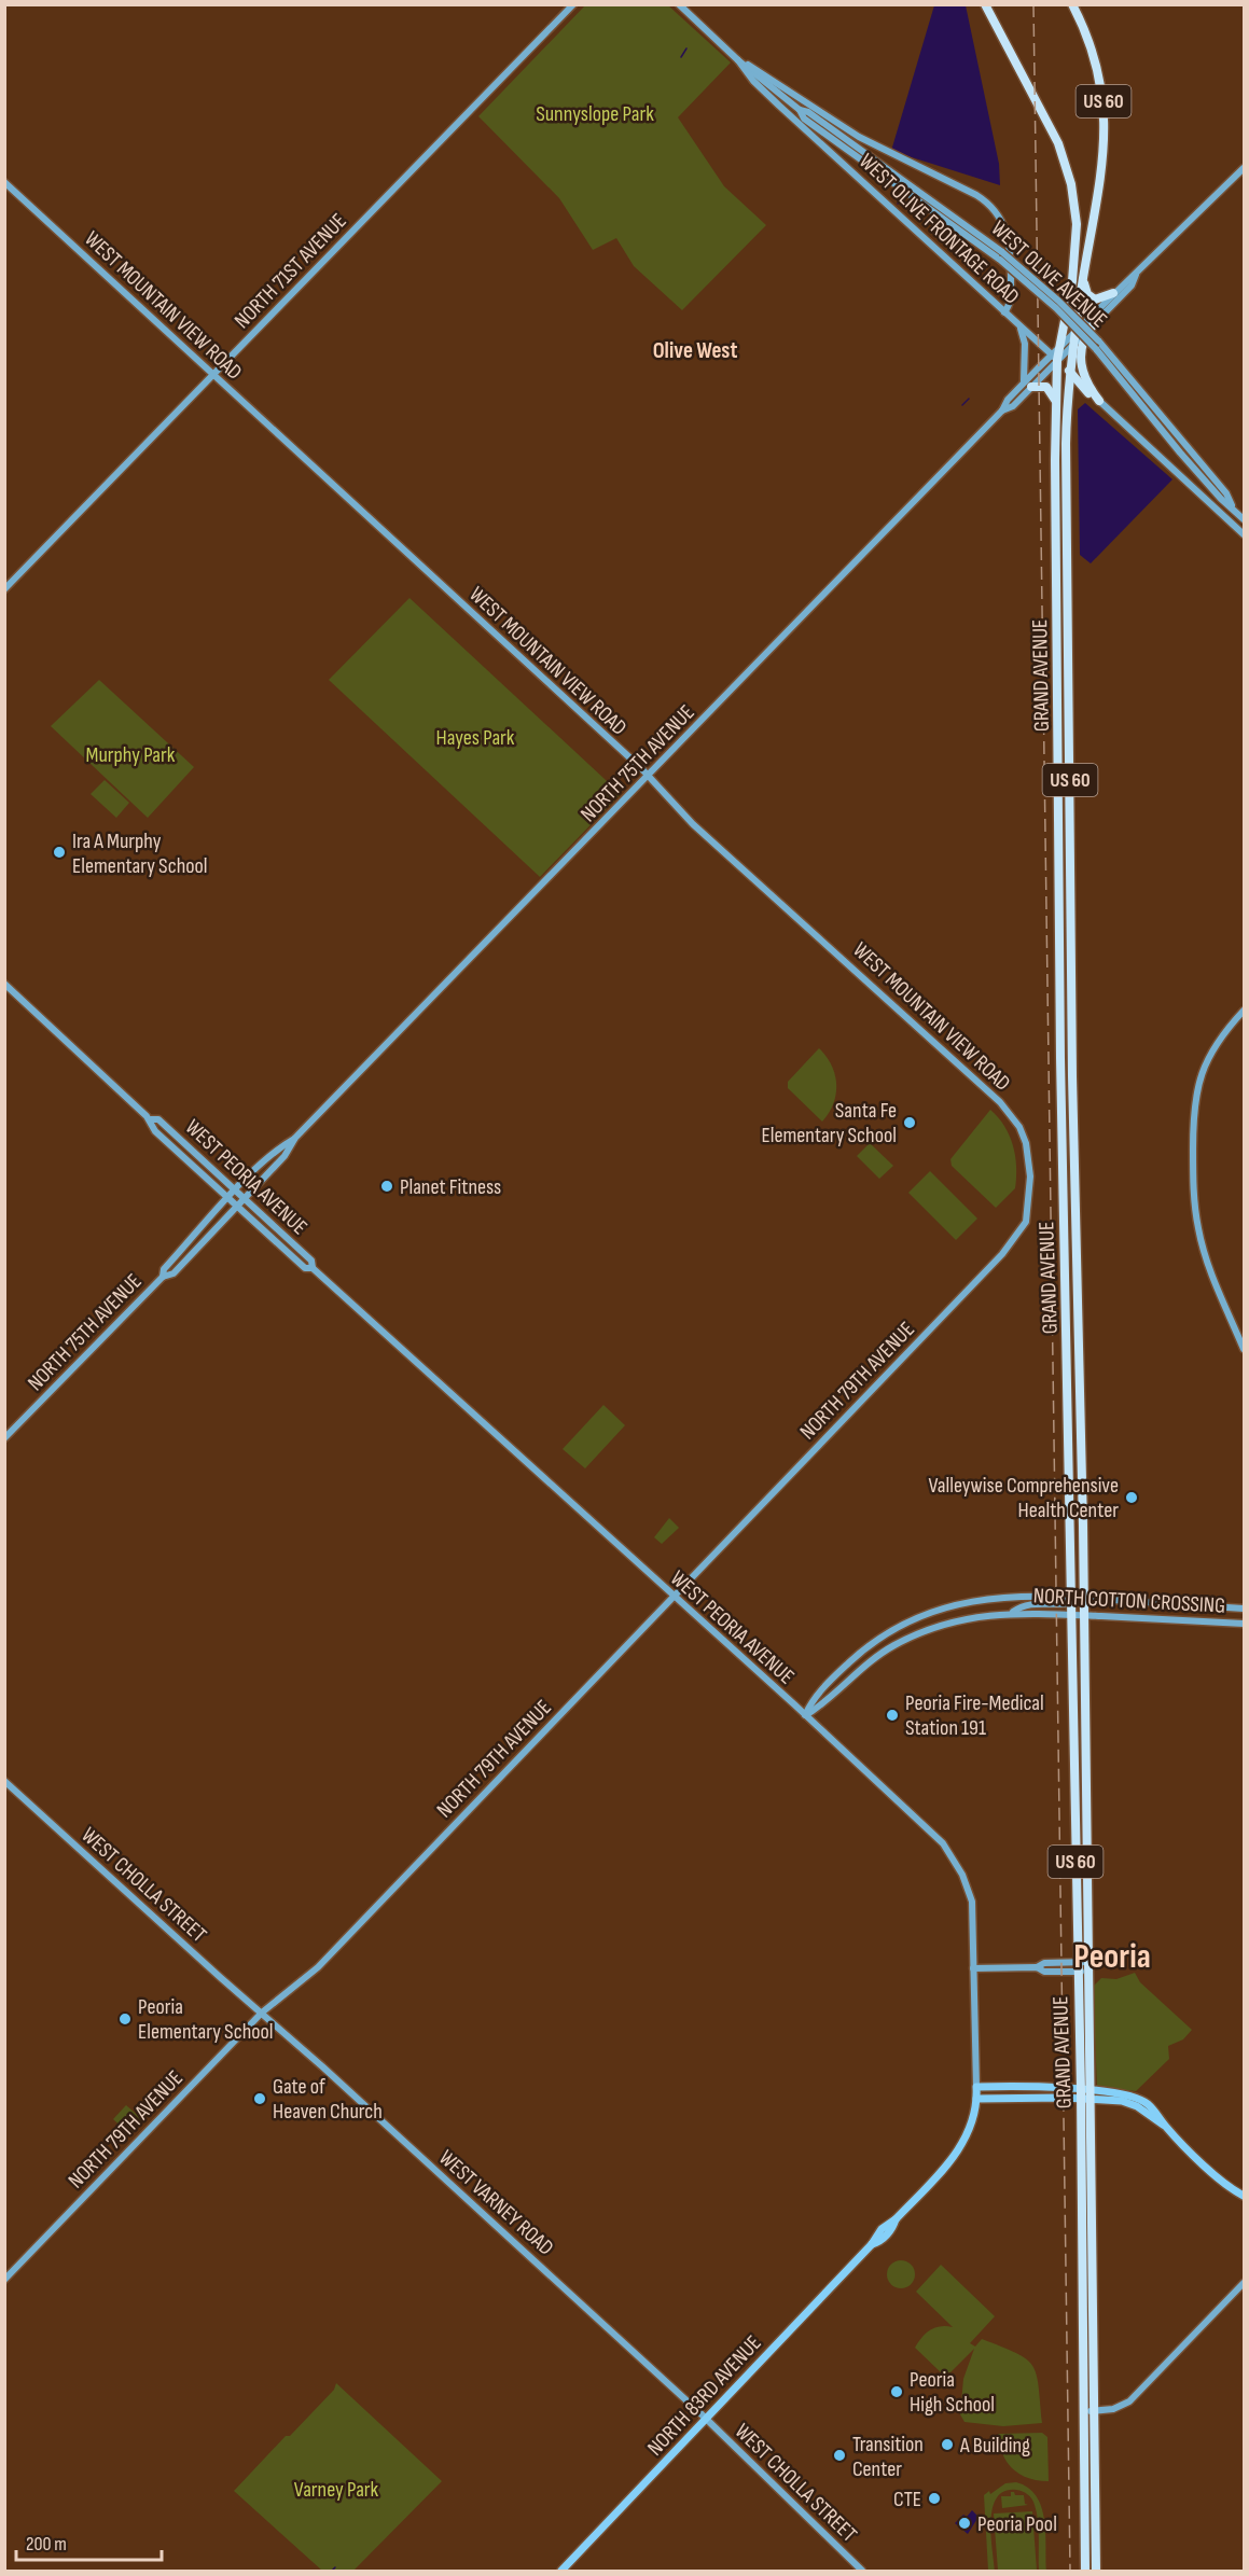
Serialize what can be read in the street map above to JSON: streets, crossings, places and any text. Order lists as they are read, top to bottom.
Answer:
{
  "streets": {
    "highway": ["US 60", "GRAND AVENUE"],
    "main road": [
      "WEST OLIVE FRONTAGE ROAD",
      "NORTH 71ST AVENUE",
      "WEST OLIVE AVENUE",
      "WEST MOUNTAIN VIEW ROAD",
      "NORTH 75TH AVENUE",
      "WEST PEORIA AVENUE",
      "NORTH 79TH AVENUE",
      "NORTH COTTON CROSSING",
      "WEST CHOLLA STREET",
      "WEST VARNEY ROAD",
      "NORTH 83RD AVENUE"
    ]
  },
  "crossings": [
    ["US 60", "WEST OLIVE FRONTAGE ROAD"],
    ["US 60", "GRAND AVENUE"],
    ["US 60", "NORTH 75TH AVENUE"],
    ["WEST OLIVE FRONTAGE ROAD", "WEST OLIVE AVENUE"],
    ["WEST OLIVE FRONTAGE ROAD", "GRAND AVENUE"],
    ["WEST OLIVE FRONTAGE ROAD", "NORTH 75TH AVENUE"],
    ["NORTH 71ST AVENUE", "WEST MOUNTAIN VIEW ROAD"],
    ["WEST MOUNTAIN VIEW ROAD", "NORTH 75TH AVENUE"],
    ["WEST MOUNTAIN VIEW ROAD", "NORTH 79TH AVENUE"],
    ["GRAND AVENUE", "NORTH 75TH AVENUE"],
    ["GRAND AVENUE", "NORTH COTTON CROSSING"],
    ["NORTH 75TH AVENUE", "WEST PEORIA AVENUE"],
    ["WEST PEORIA AVENUE", "NORTH 79TH AVENUE"],
    ["WEST PEORIA AVENUE", "NORTH COTTON CROSSING"],
    ["WEST PEORIA AVENUE", "NORTH 83RD AVENUE"],
    ["NORTH 79TH AVENUE", "WEST CHOLLA STREET"],
    ["NORTH 79TH AVENUE", "WEST VARNEY ROAD"],
    ["WEST CHOLLA STREET", "WEST VARNEY ROAD"],
    ["WEST CHOLLA STREET", "NORTH 83RD AVENUE"],
    ["WEST VARNEY ROAD", "NORTH 83RD AVENUE"]
  ],
  "districts": ["Olive West", "Peoria"],
  "parks": [
    "Sunnyslope Park",
    "Hayes Park",
    "Murphy Park",
    "Varney Park"
  ],
  "places": [
    "Ira A Murphy Elementary School",
    "Santa Fe Elementary School",
    "Planet Fitness",
    "Valleywise Comprehensive Health Center",
    "Peoria Fire-Medical Station 191",
    "Peoria Elementary School",
    "Gate of Heaven Church",
    "Peoria High School",
    "A Building",
    "Transition Center",
    "CTE",
    "Peoria Pool"
  ],
  "scale_bar": "200 m"
}
